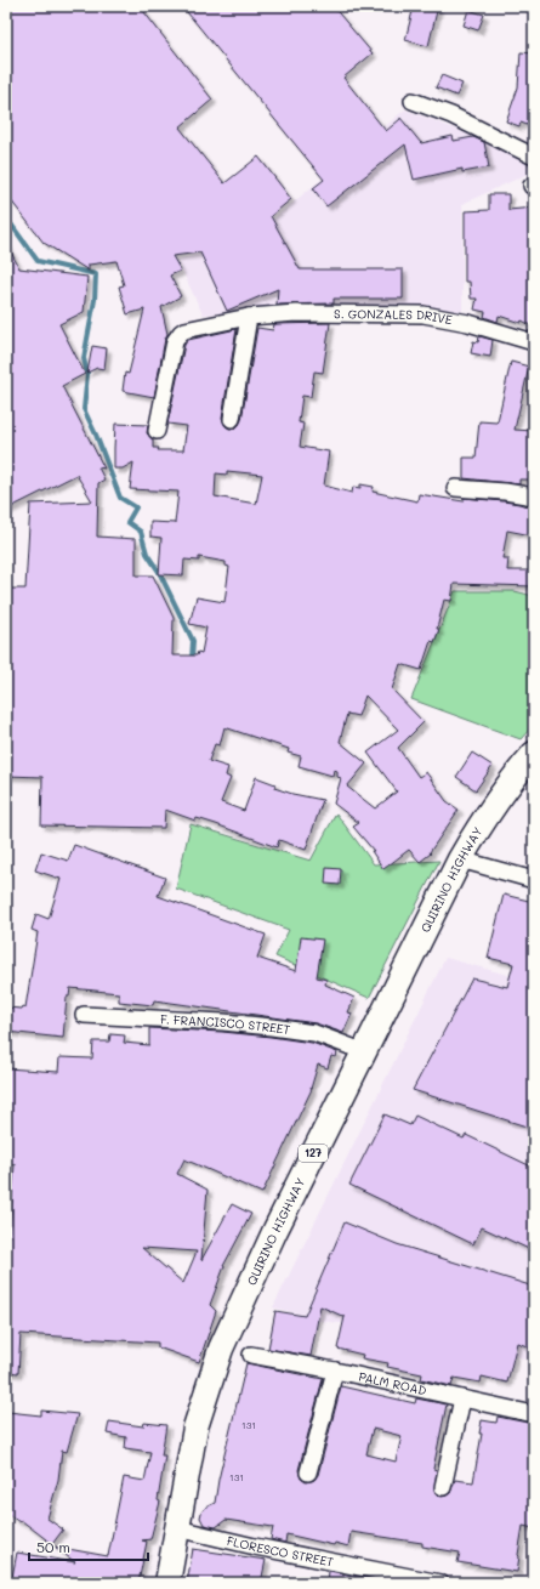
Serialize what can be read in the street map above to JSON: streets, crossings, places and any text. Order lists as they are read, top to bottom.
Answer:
{
  "streets": {
    "main road": ["QUIRINO HIGHWAY", "127"],
    "street": [
      "S. GONZALES DRIVE",
      "F. FRANCISCO STREET",
      "PALM ROAD",
      "FLORESCO STREET"
    ]
  },
  "crossings": [
    ["QUIRINO HIGHWAY", "F. FRANCISCO STREET"],
    ["QUIRINO HIGHWAY", "FLORESCO STREET"]
  ],
  "house_numbers": ["131", "131"],
  "scale_bar": "50 m"
}
